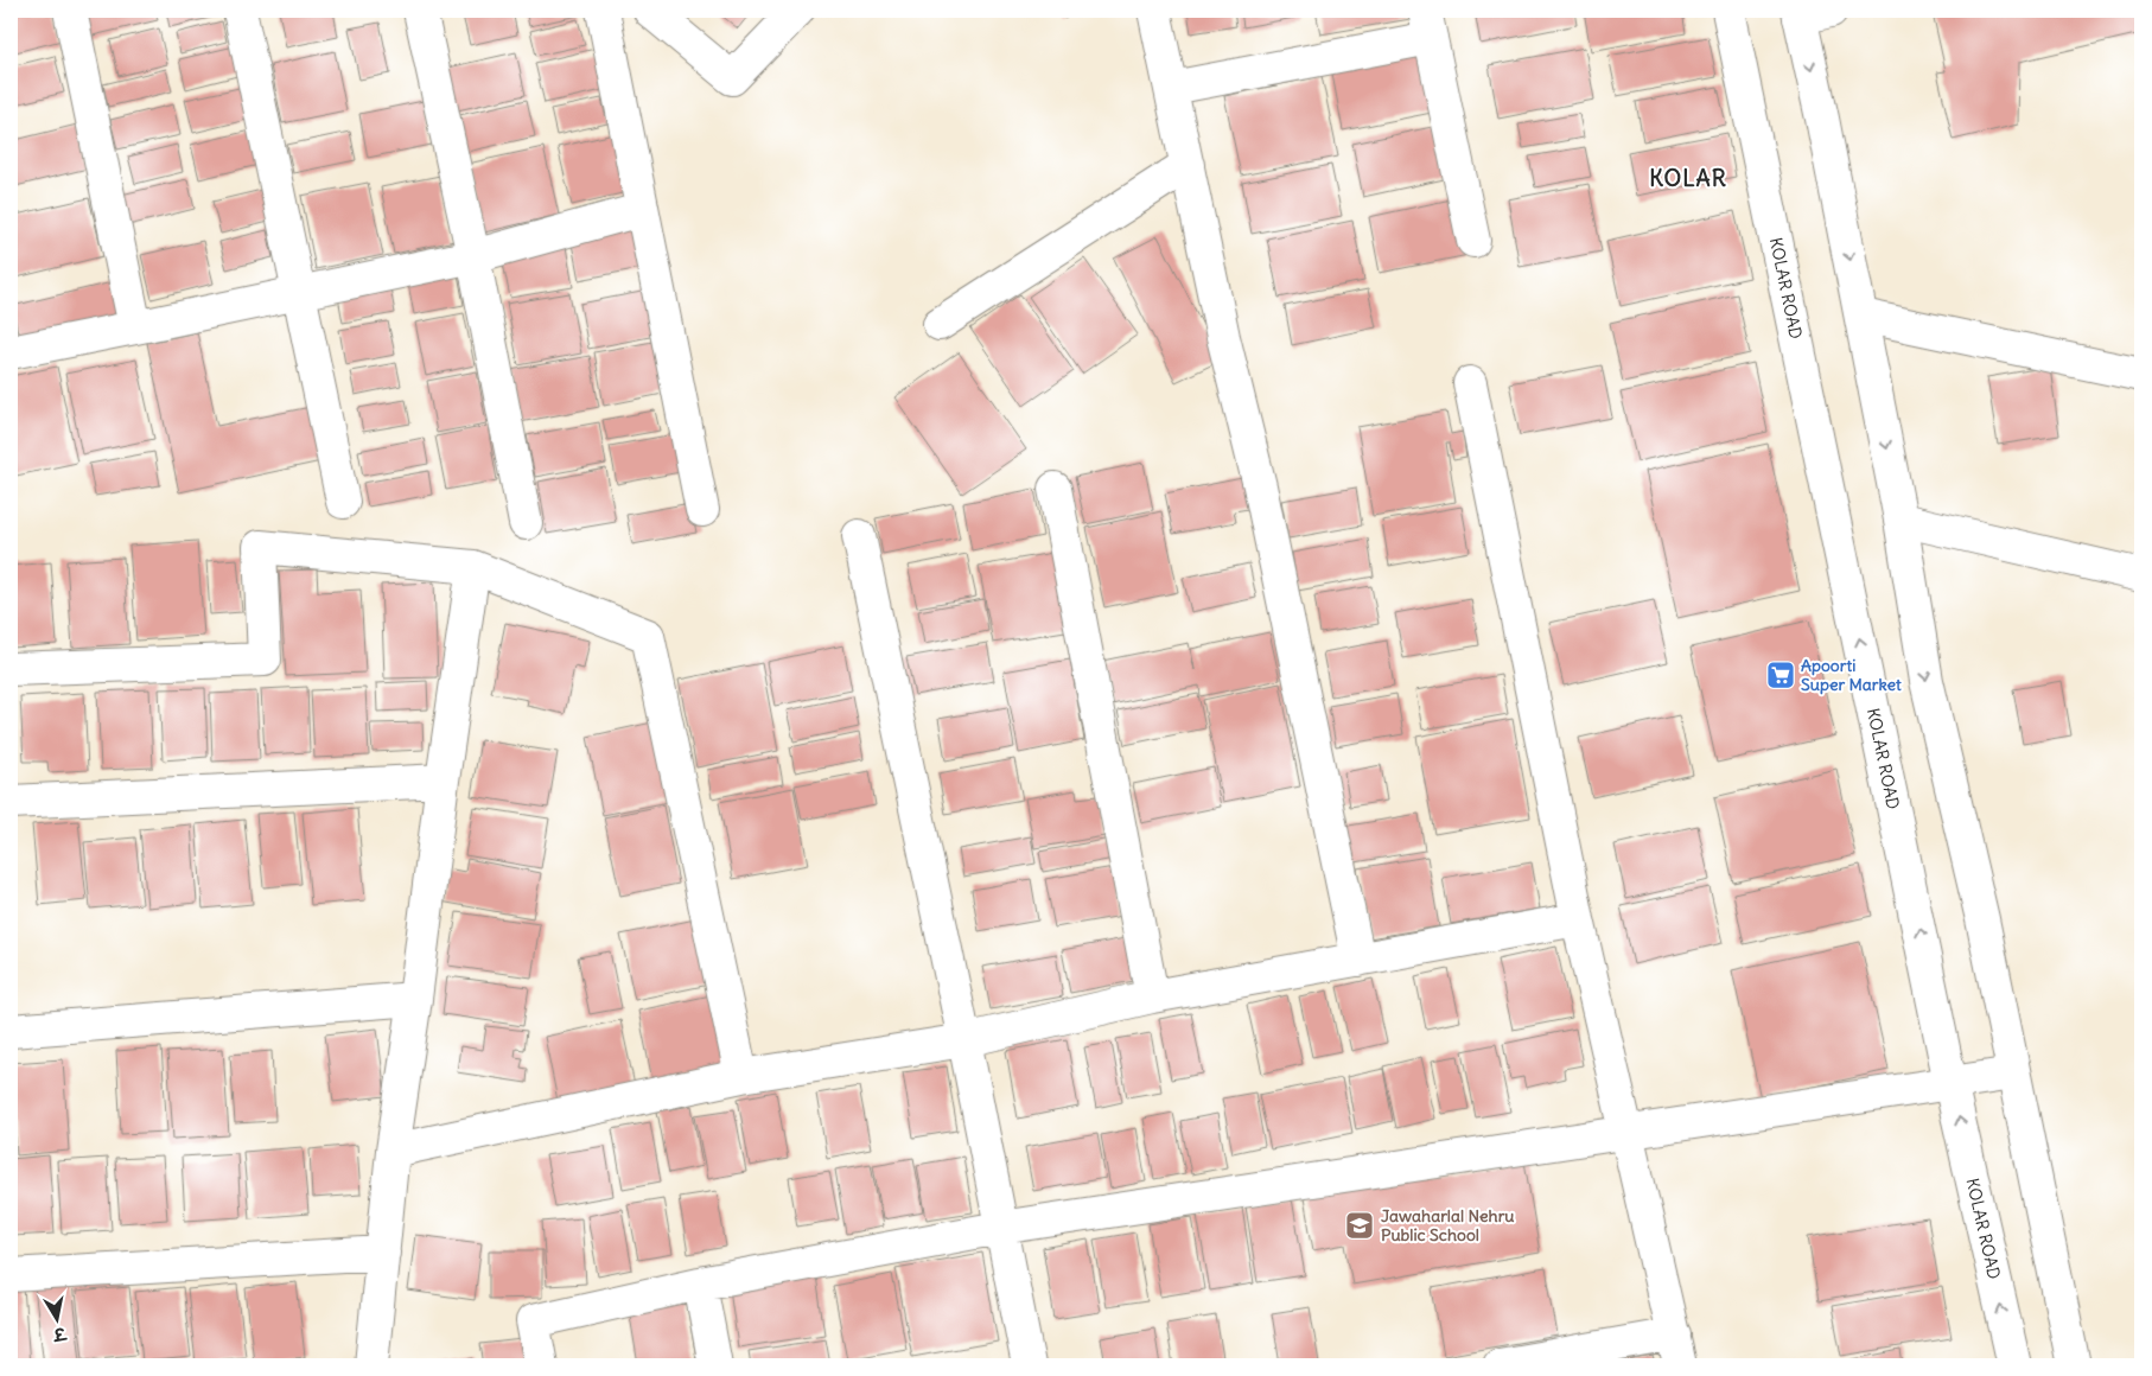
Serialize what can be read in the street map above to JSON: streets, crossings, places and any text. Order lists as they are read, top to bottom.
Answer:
{
  "streets": {
    "street": ["KOLAR ROAD"]
  },
  "districts": ["KOLAR"],
  "places": {
    "supermarket": ["Apoorti Super Market"],
    "school or university": ["Jawaharlal Nehru Public School"]
  },
  "north": "bottom"
}
